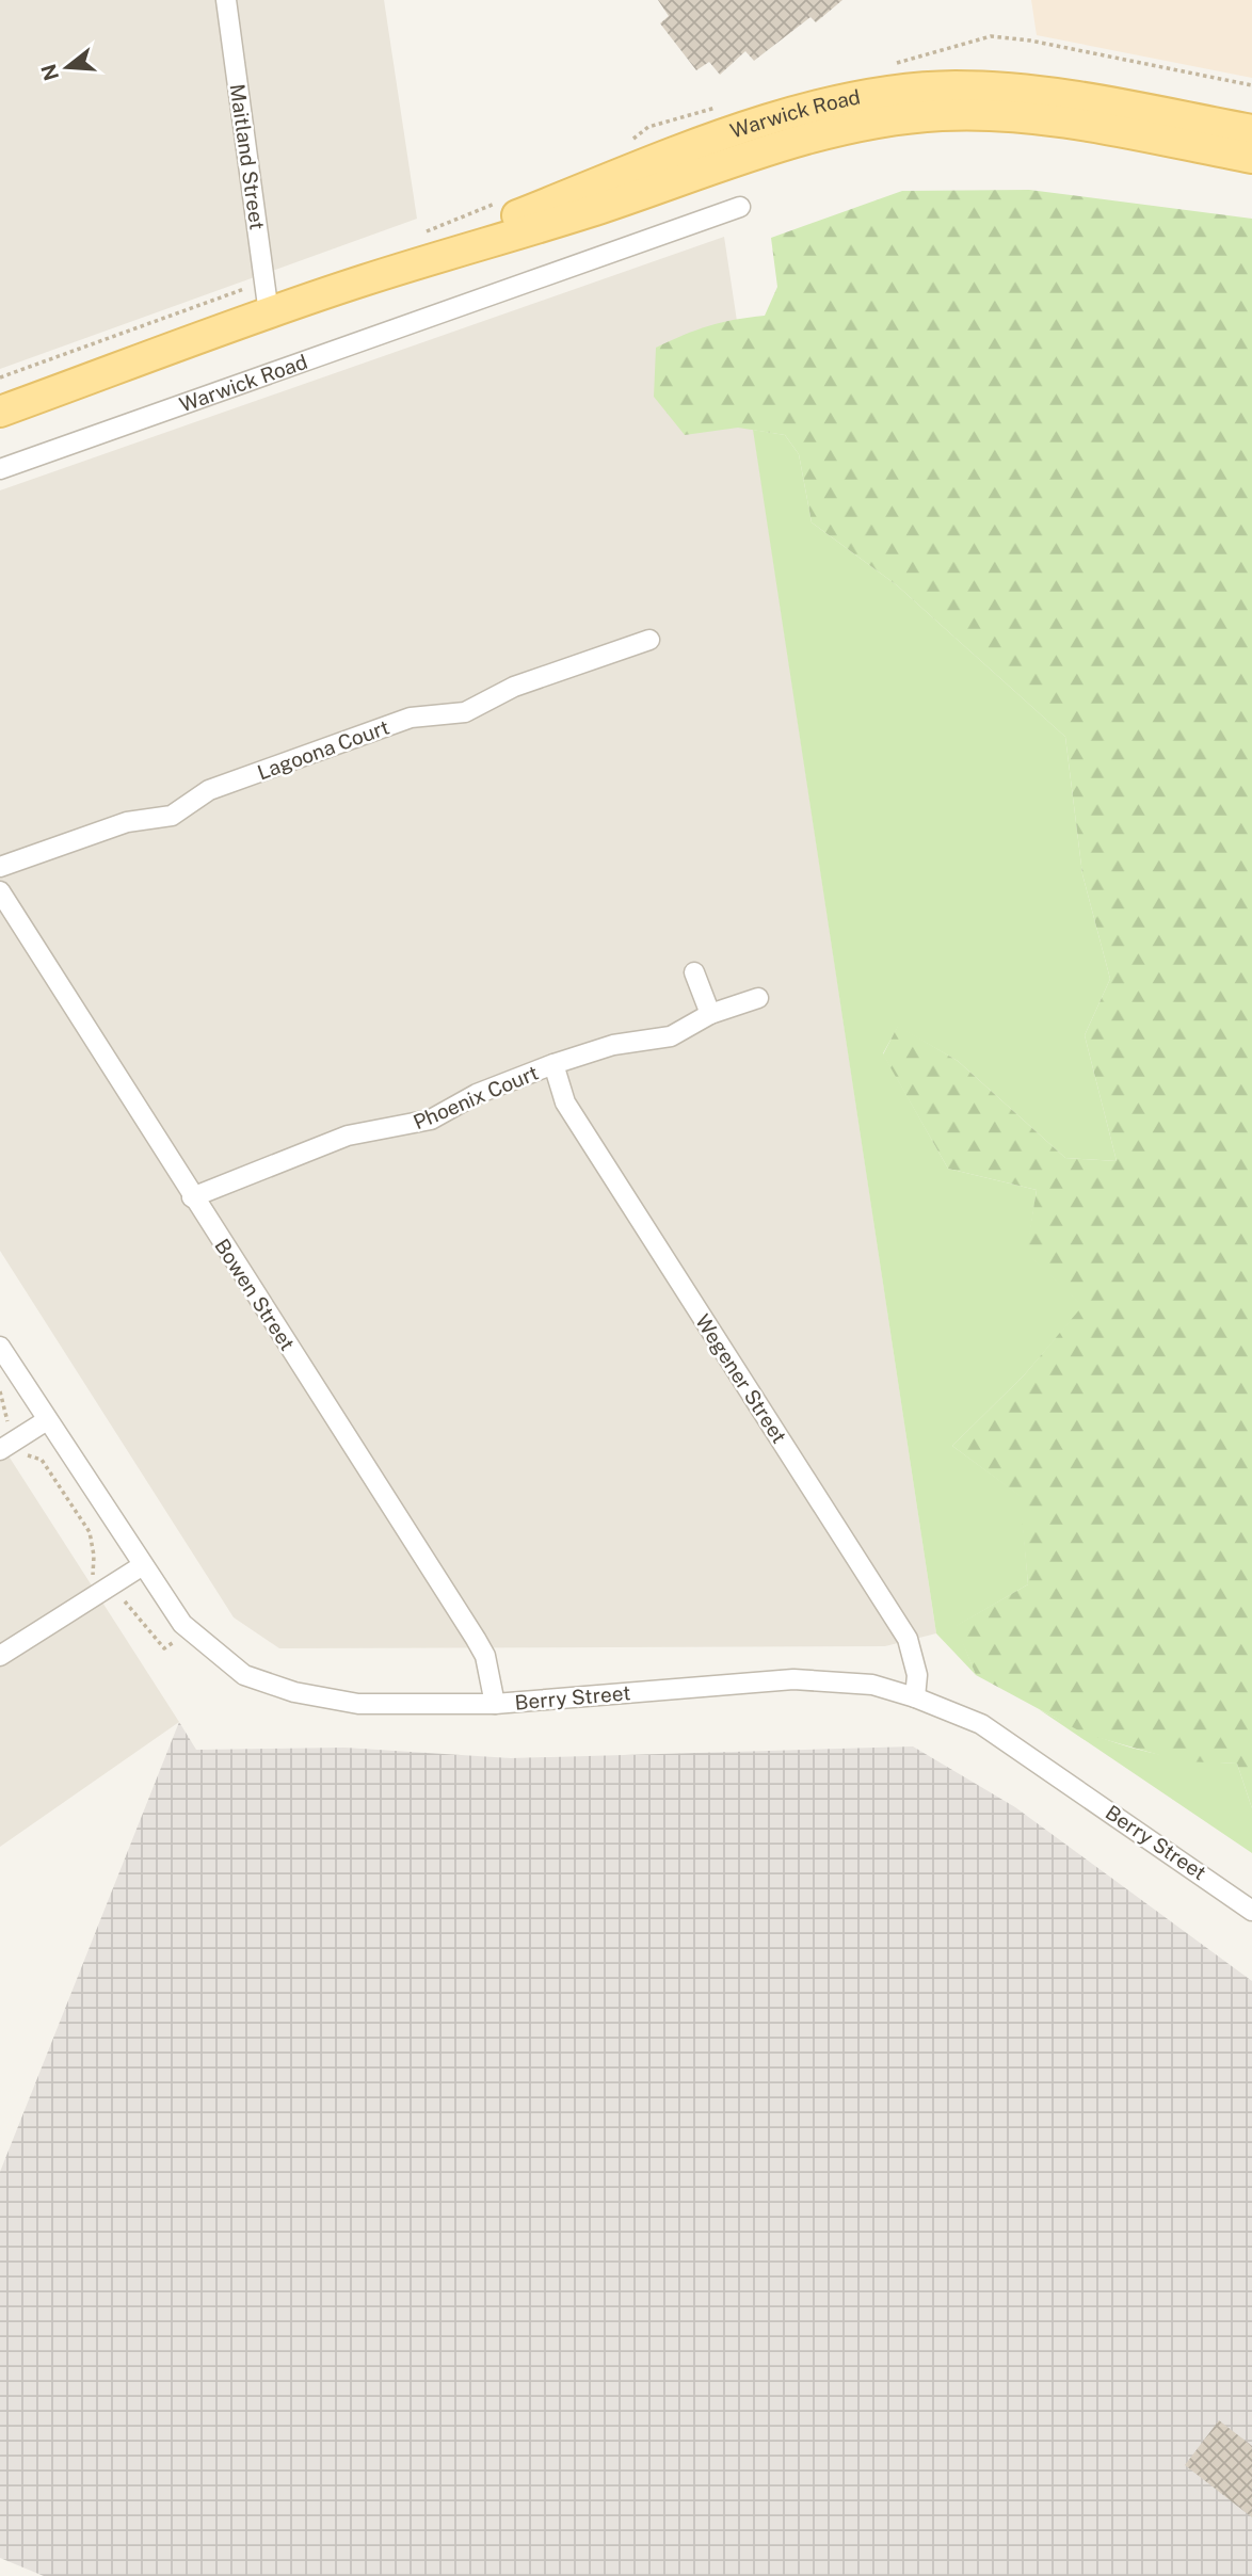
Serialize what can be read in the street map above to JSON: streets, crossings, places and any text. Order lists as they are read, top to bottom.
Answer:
{
  "streets": {
    "main road": ["Warwick Road"],
    "street": [
      "Maitland Street",
      "Lagoona Court",
      "Phoenix Court",
      "Bowen Street",
      "Wegener Street",
      "Berry Street"
    ]
  },
  "crossings": [
    ["Warwick Road", "Maitland Street"],
    ["Phoenix Court", "Bowen Street"],
    ["Phoenix Court", "Wegener Street"],
    ["Bowen Street", "Berry Street"],
    ["Wegener Street", "Berry Street"]
  ],
  "north": "left"
}
